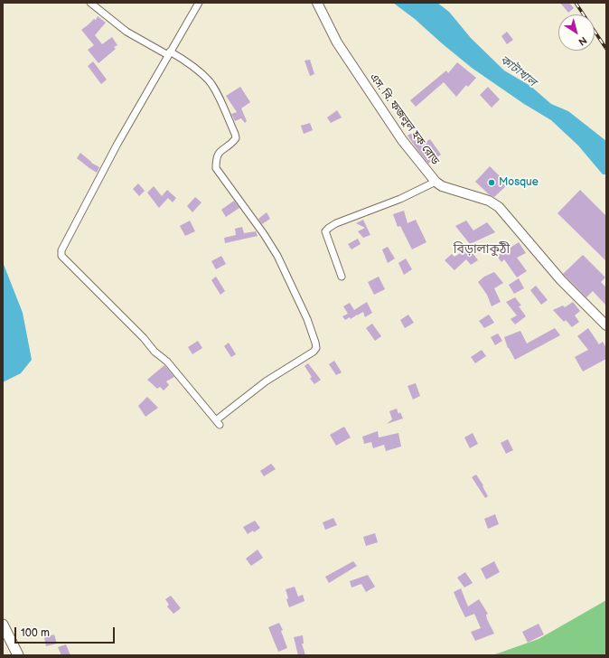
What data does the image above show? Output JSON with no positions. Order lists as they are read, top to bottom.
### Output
{
  "streets": {
    "main road": ["এস. বি. ফজলুল হক রোড"]
  },
  "districts": ["বিড়ালাকুঠী"],
  "water": ["কাটাখাল"],
  "places": ["Mosque"],
  "scale_bar": "100 m",
  "north": "bottom right"
}
